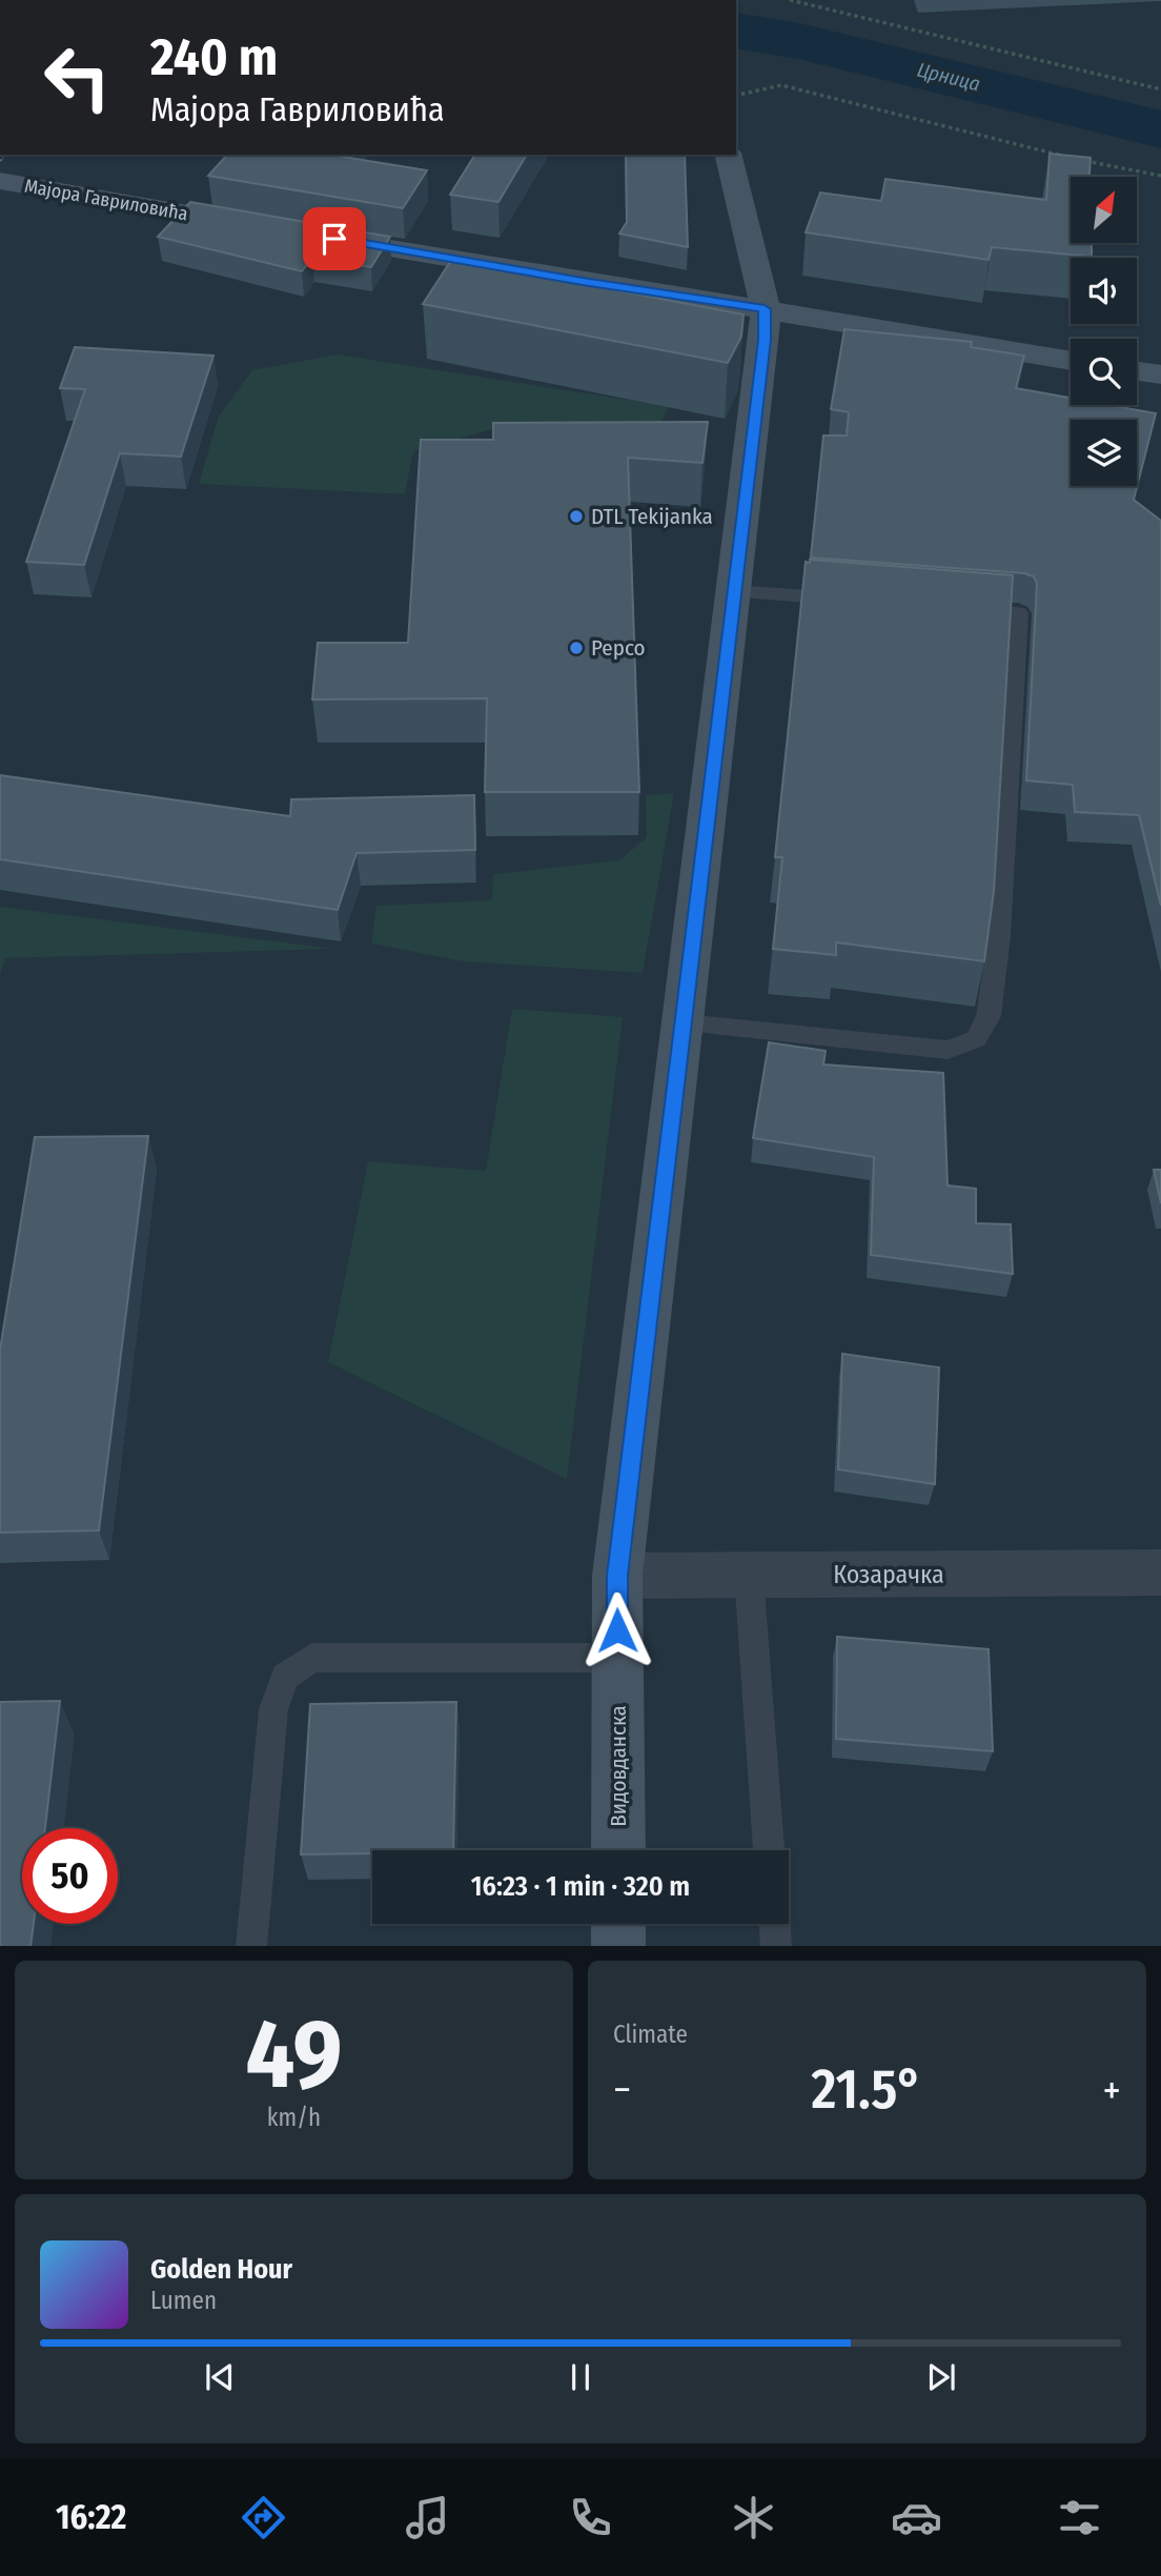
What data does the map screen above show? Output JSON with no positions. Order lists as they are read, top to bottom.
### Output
{
  "streets": {
    "main road": ["Мајора Гавриловића", "Видовданска"],
    "street": ["Козарачка"]
  },
  "crossings": [
    ["Козарачка", "Видовданска"]
  ],
  "water": ["Црница"],
  "places": ["DTL Tekijanka", "Pepco"],
  "north": "top right",
  "page": {
    "turn": ["240 m", "Мајора Гавриловића"],
    "limit": "50",
    "trip": "16:23 · 1 min · 320 m",
    "tile": [
      ["49", "km/h"],
      "Climate"
    ],
    "heat": ["−", "21.5°", "+"],
    "song": ["Golden Hour", "Lumen"],
    "tabs": "16:22"
  }
}
